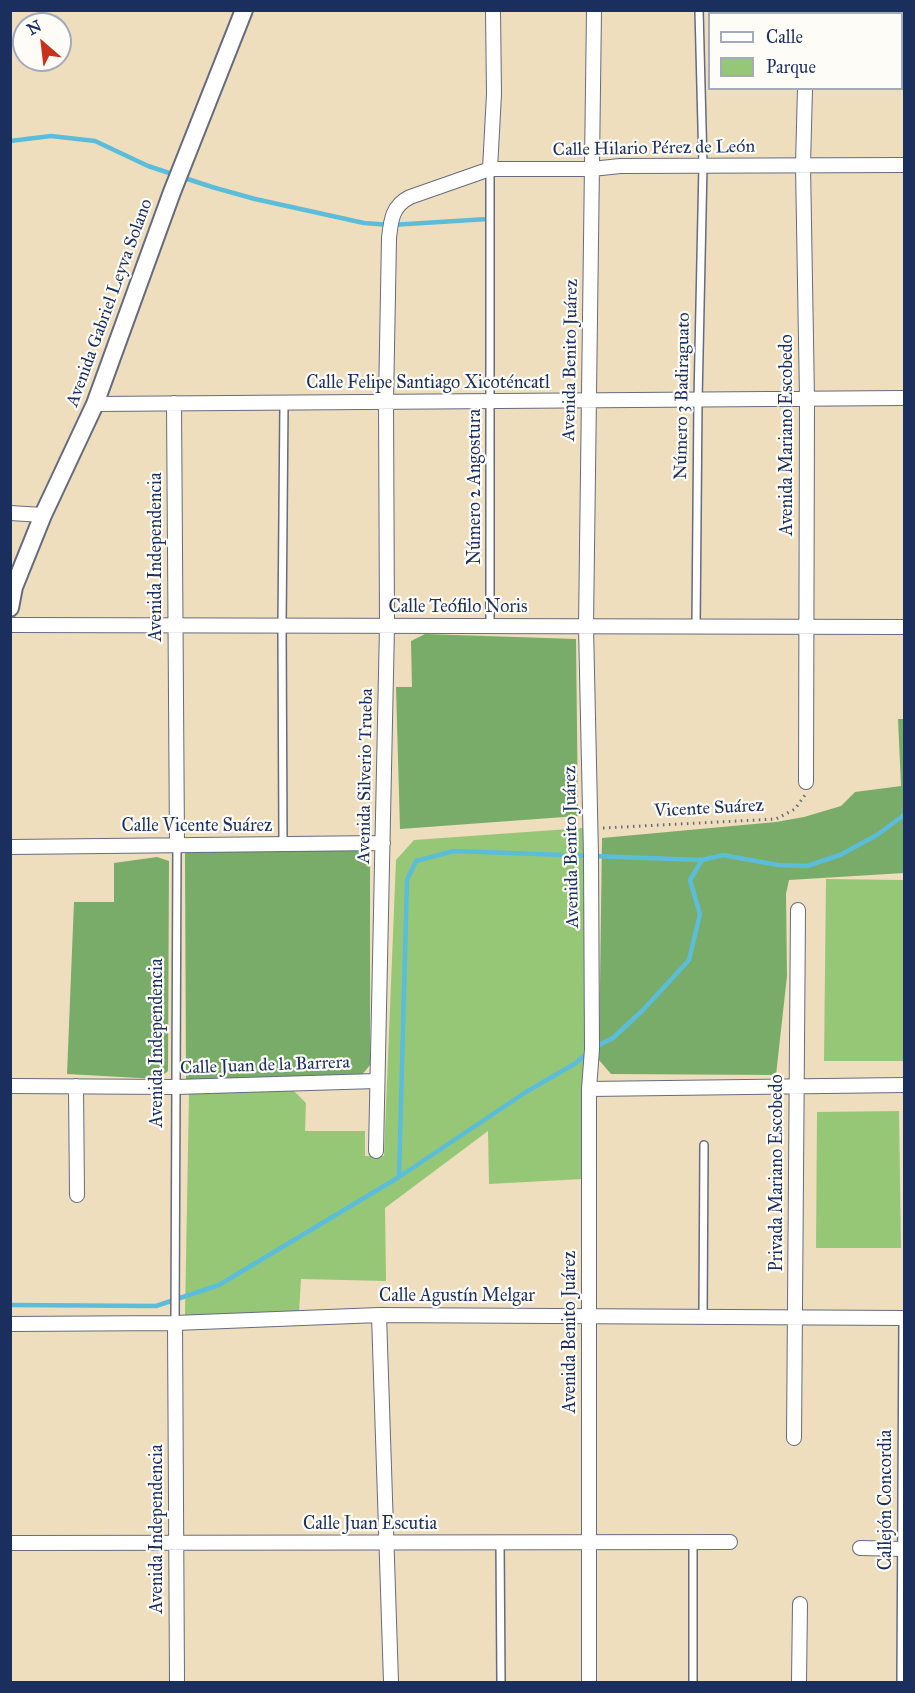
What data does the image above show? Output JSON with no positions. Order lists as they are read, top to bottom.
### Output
{
  "streets": {
    "street": [
      "Calle Hilario Pérez de León",
      "Avenida Gabriel Leyva Solano",
      "Avenida Benito Juárez",
      "Calle Felipe Santiago Xicoténcatl",
      "Avenida Mariano Escobedo",
      "Avenida Independencia",
      "Calle Teófilo Noris",
      "Avenida Silverio Trueba",
      "Calle Vicente Suárez",
      "Calle Juan de la Barrera",
      "Privada Mariano Escobedo",
      "Calle Agustín Melgar",
      "Calle Juan Escutia"
    ],
    "lane": ["Número 3 Badiraguato", "Número 2 Angostura", "Callejón Concordia"],
    "path": ["Vicente Suárez"]
  },
  "crossings": [
    ["Calle Hilario Pérez de León", "Avenida Benito Juárez"],
    ["Calle Hilario Pérez de León", "Número 3 Badiraguato"],
    ["Calle Hilario Pérez de León", "Avenida Mariano Escobedo"],
    ["Calle Hilario Pérez de León", "Número 2 Angostura"],
    ["Calle Hilario Pérez de León", "Avenida Silverio Trueba"],
    ["Avenida Gabriel Leyva Solano", "Calle Felipe Santiago Xicoténcatl"],
    ["Avenida Benito Juárez", "Calle Felipe Santiago Xicoténcatl"],
    ["Avenida Benito Juárez", "Calle Teófilo Noris"],
    ["Avenida Benito Juárez", "Vicente Suárez"],
    ["Avenida Benito Juárez", "Calle Agustín Melgar"],
    ["Avenida Benito Juárez", "Calle Juan Escutia"],
    ["Calle Felipe Santiago Xicoténcatl", "Número 3 Badiraguato"],
    ["Calle Felipe Santiago Xicoténcatl", "Avenida Mariano Escobedo"],
    ["Calle Felipe Santiago Xicoténcatl", "Número 2 Angostura"],
    ["Calle Felipe Santiago Xicoténcatl", "Avenida Independencia"],
    ["Calle Felipe Santiago Xicoténcatl", "Avenida Silverio Trueba"],
    ["Número 3 Badiraguato", "Calle Teófilo Noris"],
    ["Avenida Mariano Escobedo", "Calle Teófilo Noris"],
    ["Avenida Mariano Escobedo", "Vicente Suárez"],
    ["Número 2 Angostura", "Calle Teófilo Noris"],
    ["Avenida Independencia", "Calle Teófilo Noris"],
    ["Avenida Independencia", "Calle Vicente Suárez"],
    ["Avenida Independencia", "Calle Juan de la Barrera"],
    ["Avenida Independencia", "Calle Agustín Melgar"],
    ["Avenida Independencia", "Calle Juan Escutia"],
    ["Calle Teófilo Noris", "Avenida Silverio Trueba"],
    ["Avenida Silverio Trueba", "Calle Vicente Suárez"],
    ["Avenida Silverio Trueba", "Calle Juan de la Barrera"],
    ["Privada Mariano Escobedo", "Calle Agustín Melgar"],
    ["Calle Agustín Melgar", "Callejón Concordia"]
  ],
  "legend": ["Calle", "Parque"],
  "north": "top left"
}
